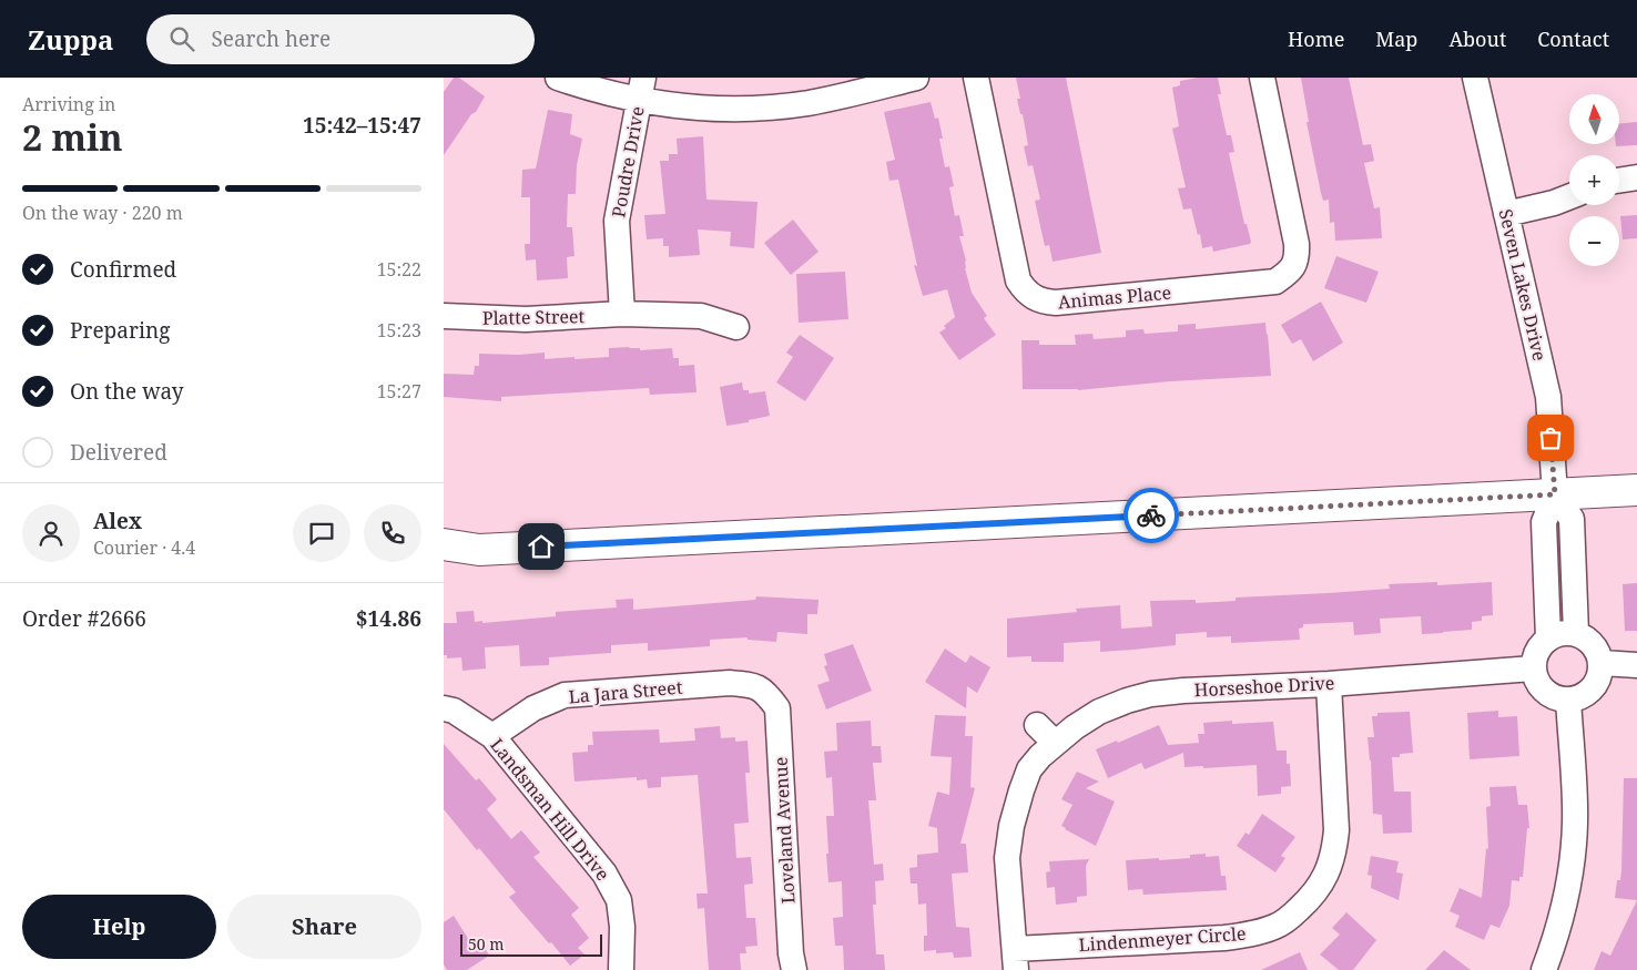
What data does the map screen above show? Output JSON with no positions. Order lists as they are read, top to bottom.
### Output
{
  "streets": {
    "street": [
      "Poudre Drive",
      "Seven Lakes Drive",
      "Animas Place",
      "Platte Street",
      "Horseshoe Drive",
      "La Jara Street",
      "Landsman Hill Drive",
      "Loveland Avenue",
      "Lindenmeyer Circle"
    ]
  },
  "crossings": [
    ["Poudre Drive", "Platte Street"],
    ["Seven Lakes Drive", "Horseshoe Drive"],
    ["Horseshoe Drive", "Lindenmeyer Circle"],
    ["La Jara Street", "Landsman Hill Drive"],
    ["La Jara Street", "Loveland Avenue"]
  ],
  "scale_bar": "50 m",
  "north": "top",
  "page": {
    "header": "Zuppa",
    "search": "Search here",
    "nav": [
      "Home",
      "Map",
      "About",
      "Contact"
    ],
    "heading": ["2 min", "Arriving in", "15:42–15:47"],
    "panel": [
      "Alex",
      "Courier · 4.4",
      "Order #2666",
      "$14.86"
    ],
    "map_buttons": ["+", "−"],
    "bar": "On the way · 220 m",
    "list": [
      ["Confirmed", "15:22"],
      ["Preparing", "15:23"],
      ["On the way", "15:27"],
      "Delivered"
    ],
    "buttons": ["Help", "Share"],
    "scale": "50 m"
  }
}
